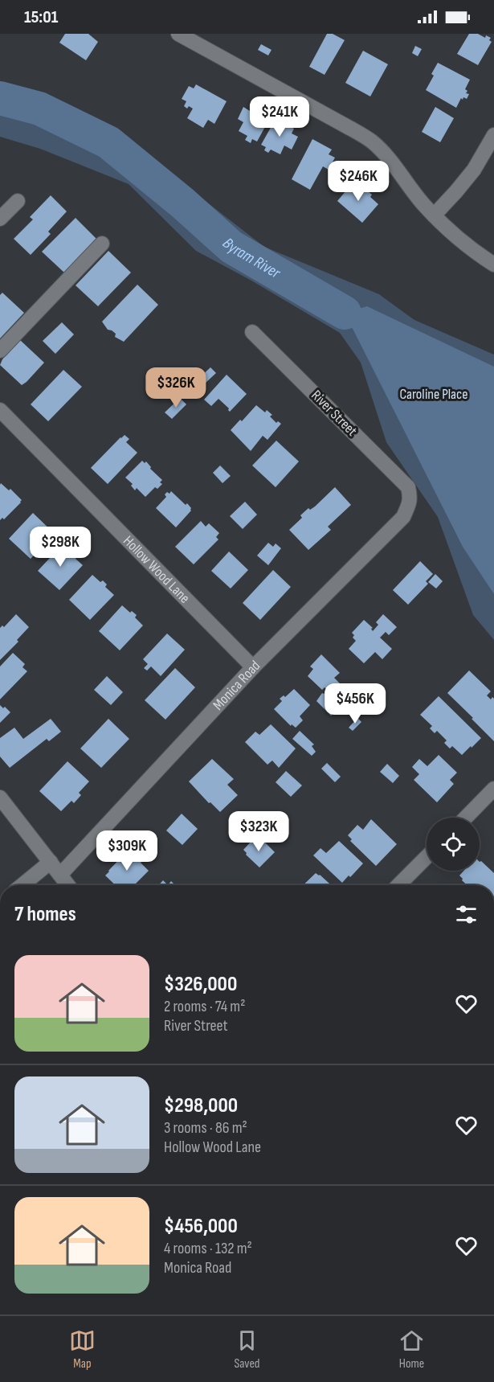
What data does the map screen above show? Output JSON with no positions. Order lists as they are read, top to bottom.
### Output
{
  "streets": {
    "street": ["River Street", "Hollow Wood Lane", "Monica Road"]
  },
  "crossings": [
    ["River Street", "Monica Road"],
    ["Hollow Wood Lane", "Monica Road"]
  ],
  "water": ["Byram River"],
  "parks": ["Caroline Place"],
  "page": {
    "status": "15:01",
    "price": [
      "$241K",
      "$246K",
      "$326K",
      "$298K",
      "$456K",
      "$323K",
      "$309K"
    ],
    "heading": "7 homes",
    "list": [
      {
        "name": "$326,000",
        "note": "2 rooms · 74 m² · River Street"
      },
      {
        "name": "$298,000",
        "note": "3 rooms · 86 m² · Hollow Wood Lane"
      },
      {
        "name": "$456,000",
        "note": "4 rooms · 132 m² · Monica Road"
      }
    ],
    "tabs": ["Map", "Saved", "Home"]
  }
}
